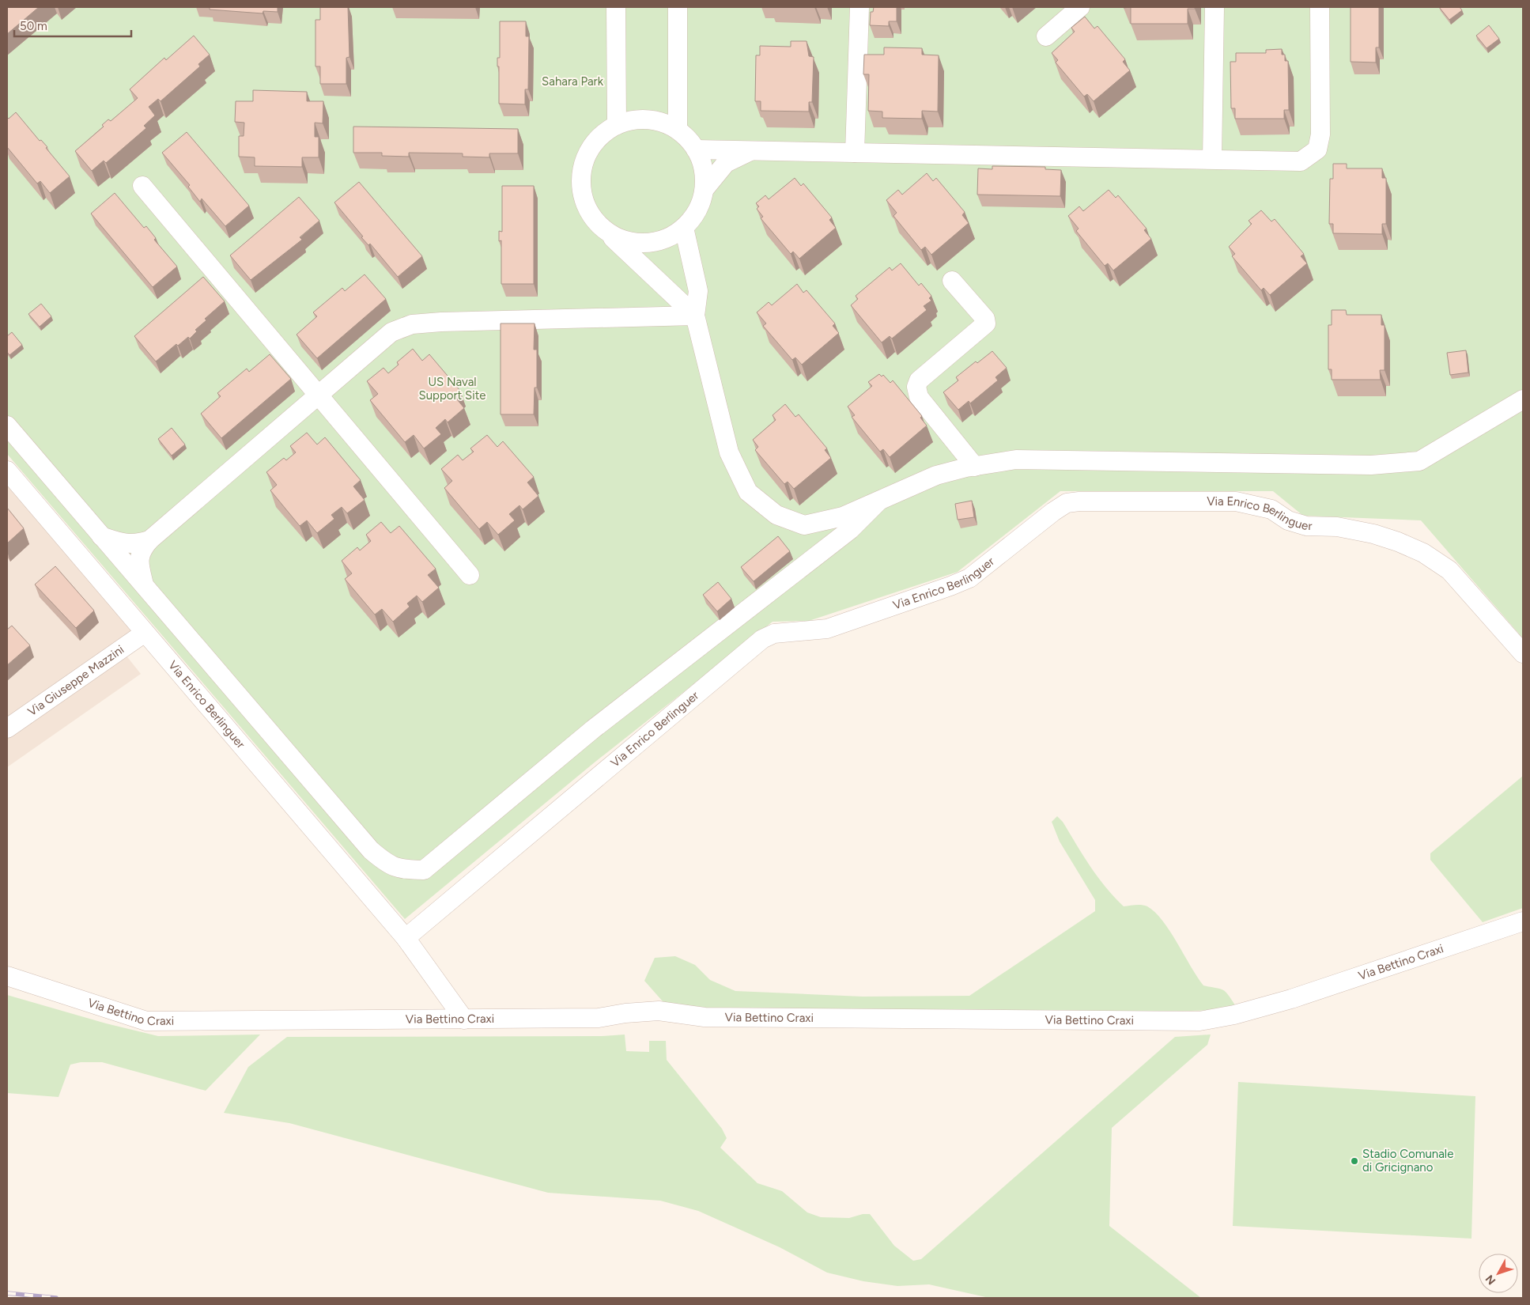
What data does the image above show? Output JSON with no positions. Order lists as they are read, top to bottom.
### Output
{
  "streets": {
    "street": ["Via Enrico Berlinguer", "Via Giuseppe Mazzini", "Via Bettino Craxi"]
  },
  "crossings": [
    ["Via Enrico Berlinguer", "Via Giuseppe Mazzini"],
    ["Via Enrico Berlinguer", "Via Bettino Craxi"]
  ],
  "parks": ["Sahara Park", "US Naval Support Site"],
  "places": ["Stadio Comunale di Gricignano"],
  "scale_bar": "50 m",
  "north": "bottom left"
}
